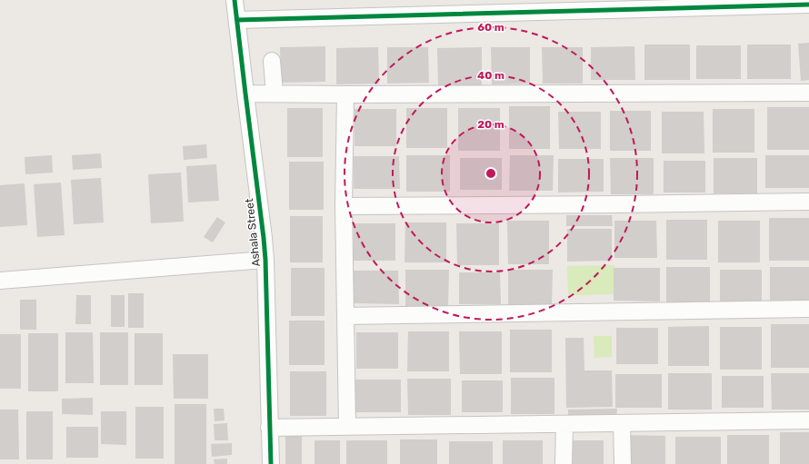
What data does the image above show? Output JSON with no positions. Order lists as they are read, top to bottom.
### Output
{
  "streets": {
    "street": ["Ashala Street"]
  },
  "rings": ["60 m", "40 m", "20 m"]
}
